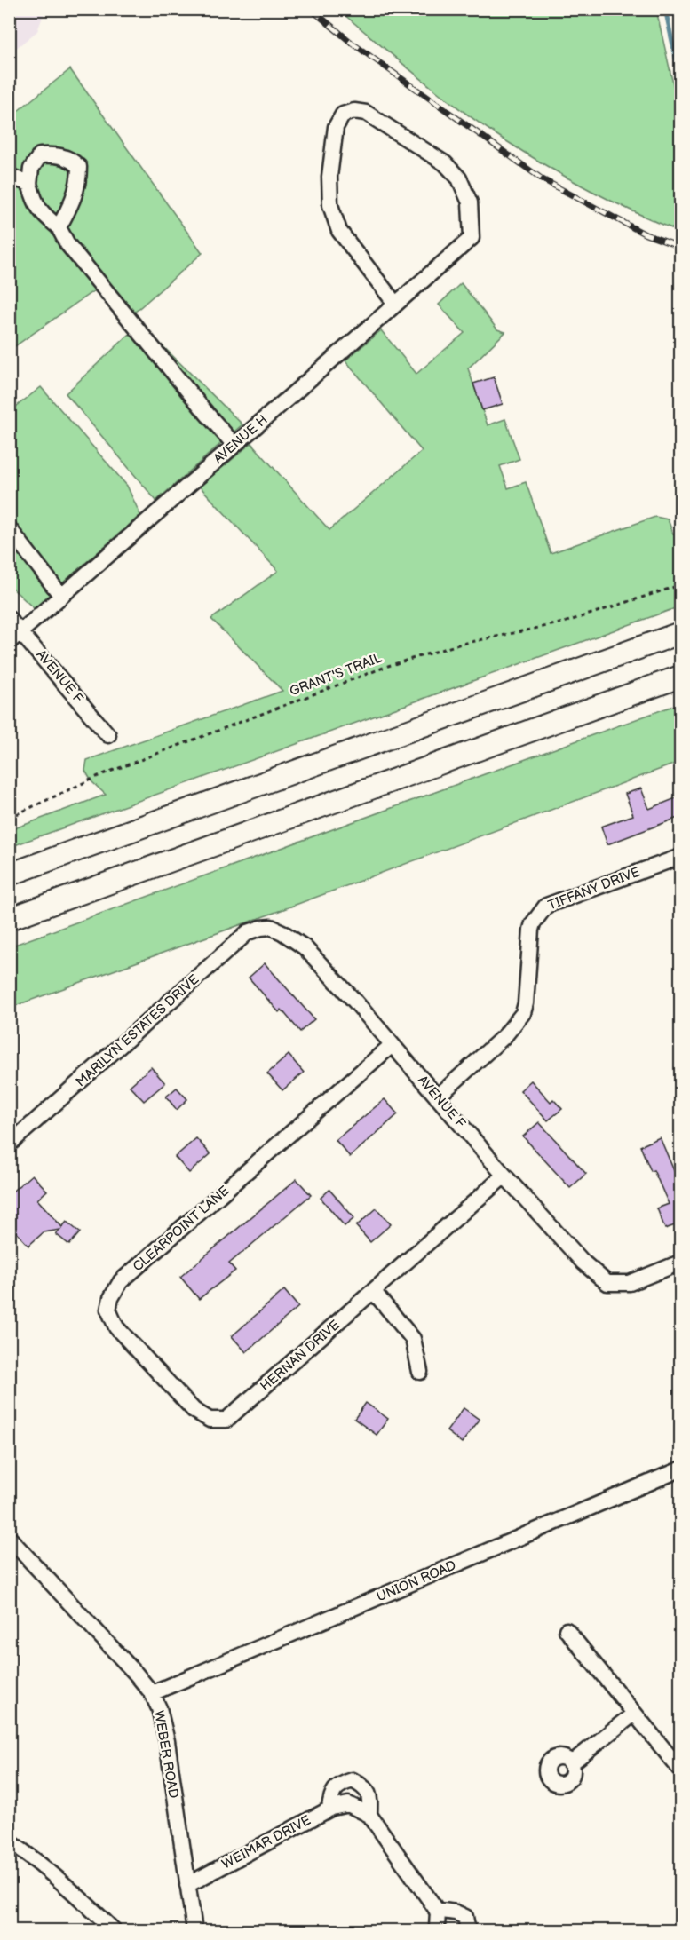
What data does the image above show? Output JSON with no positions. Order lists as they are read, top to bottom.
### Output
{
  "streets": {
    "street": [
      "AVENUE H",
      "AVENUE F",
      "TIFFANY DRIVE",
      "MARILYN ESTATES DRIVE",
      "CLEARPOINT LANE",
      "HERNAN DRIVE",
      "UNION ROAD",
      "WEBER ROAD",
      "WEIMAR DRIVE"
    ],
    "path": ["GRANT'S TRAIL"]
  },
  "crossings": [
    ["AVENUE H", "AVENUE F"],
    ["AVENUE F", "TIFFANY DRIVE"],
    ["AVENUE F", "MARILYN ESTATES DRIVE"],
    ["AVENUE F", "CLEARPOINT LANE"],
    ["AVENUE F", "HERNAN DRIVE"],
    ["CLEARPOINT LANE", "HERNAN DRIVE"],
    ["UNION ROAD", "WEBER ROAD"],
    ["WEBER ROAD", "WEIMAR DRIVE"]
  ]
}
